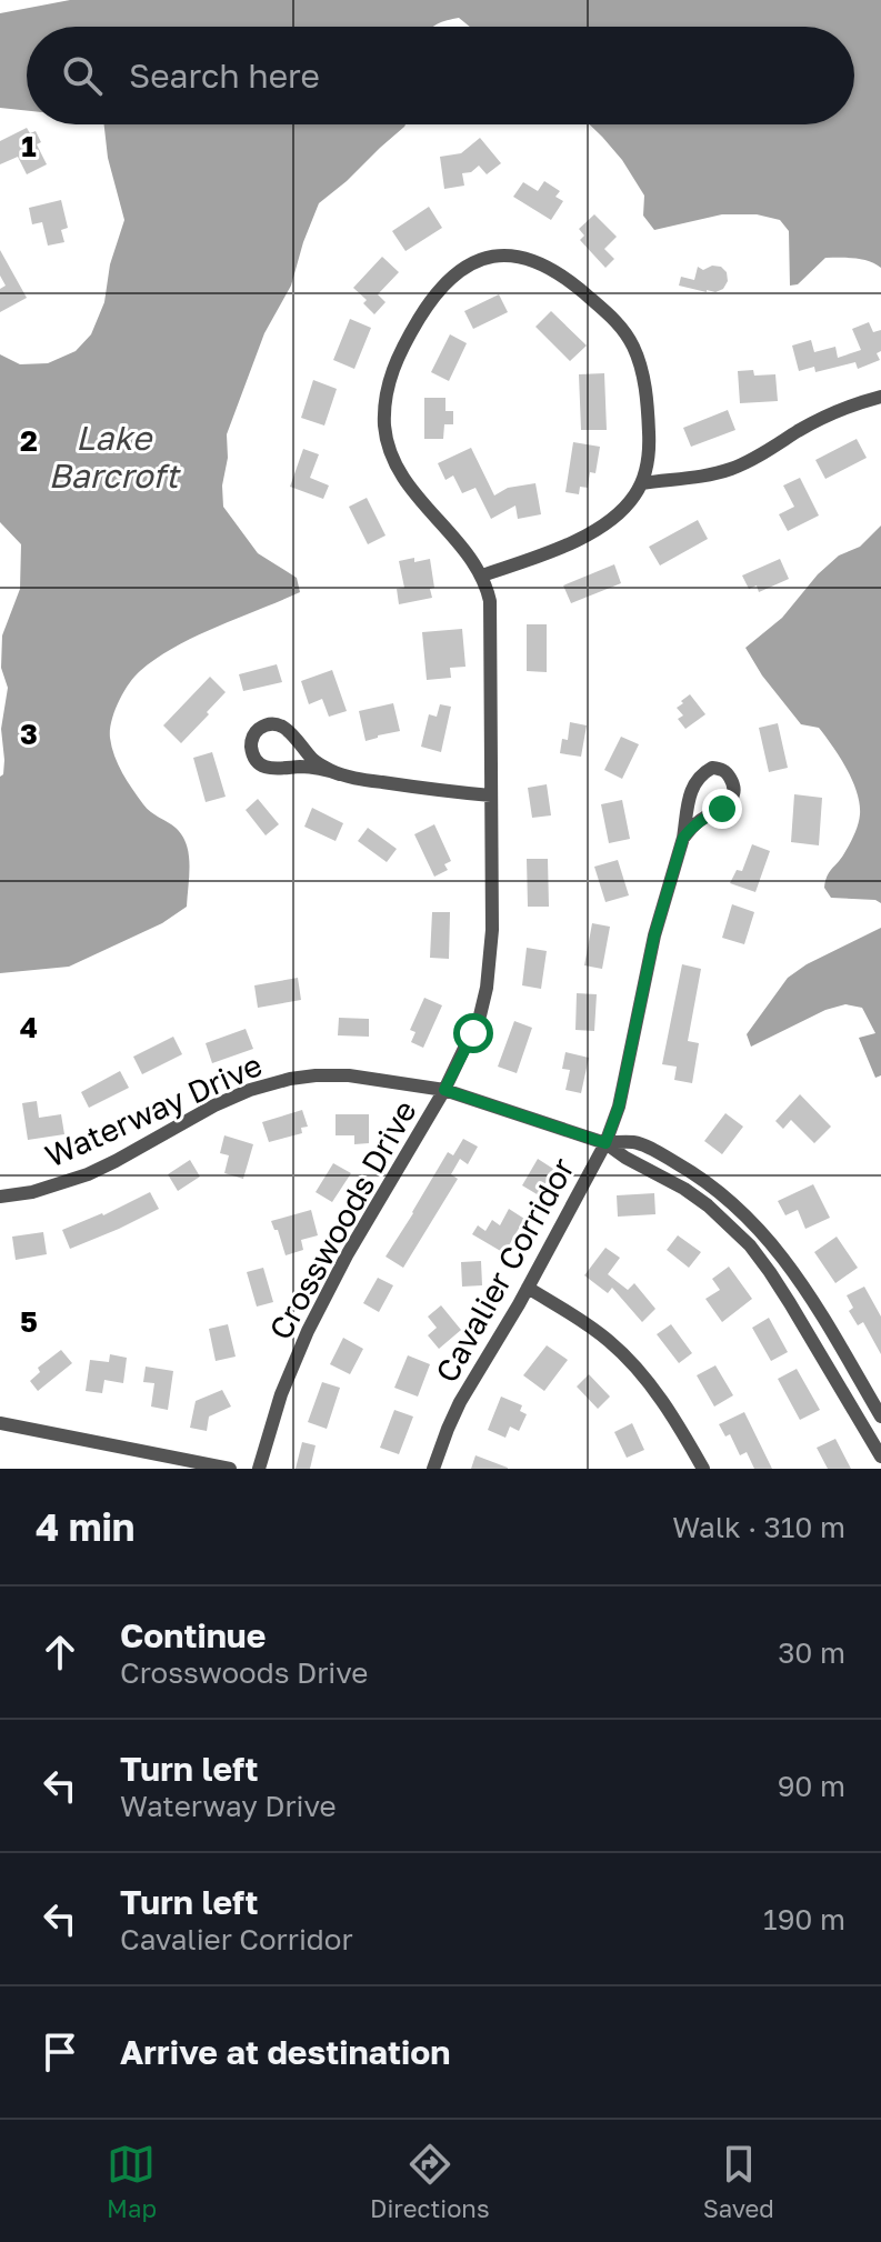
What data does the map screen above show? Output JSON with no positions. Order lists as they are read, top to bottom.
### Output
{
  "streets": {
    "street": ["Waterway Drive", "Crosswoods Drive", "Cavalier Corridor"]
  },
  "crossings": [
    ["Waterway Drive", "Crosswoods Drive"],
    ["Waterway Drive", "Cavalier Corridor"]
  ],
  "water": ["Lake Barcroft"],
  "page": {
    "search": "Search here",
    "heading": ["4 min", "Walk · 310 m"],
    "list": [
      ["Continue", "Crosswoods Drive", "30 m"],
      ["Turn left", "Waterway Drive", "90 m"],
      ["Turn left", "Cavalier Corridor", "190 m"],
      "Arrive at destination"
    ],
    "nav": ["Map", "Directions", "Saved"]
  },
  "grid": {
    "rows": [
      "1",
      "2",
      "3",
      "4",
      "5"
    ]
  }
}
